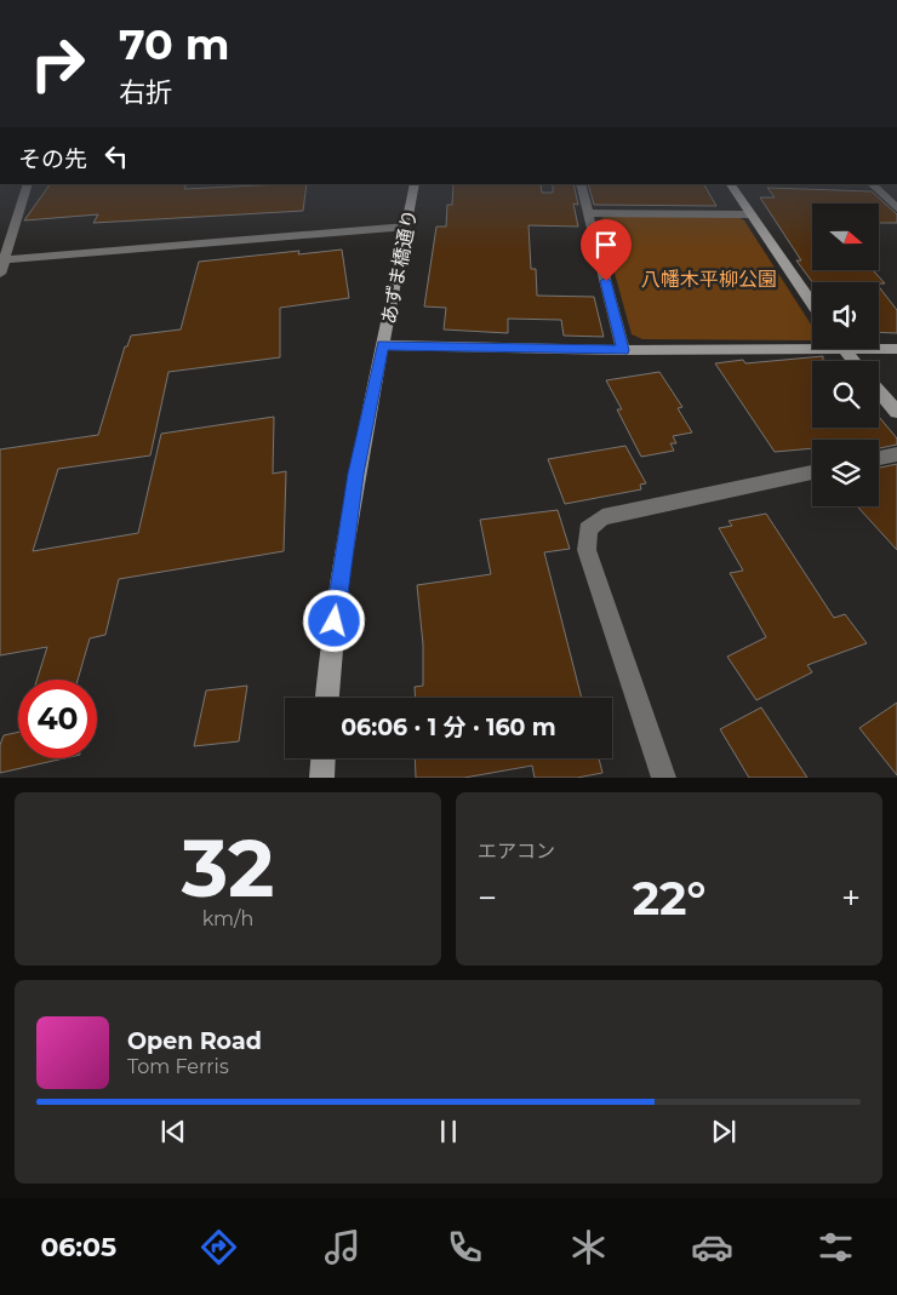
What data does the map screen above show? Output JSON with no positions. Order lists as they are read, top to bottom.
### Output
{
  "streets": {
    "street": ["あずま橋通り"]
  },
  "parks": ["八幡木平柳公園"],
  "north": "right",
  "page": {
    "turn": ["70 m", "右折"],
    "then": "その先",
    "limit": "40",
    "trip": "06:06 · 1 分 · 160 m",
    "tile": [
      ["32", "km/h"],
      "エアコン"
    ],
    "heat": ["−", "22°", "+"],
    "song": ["Open Road", "Tom Ferris"],
    "tabs": "06:05"
  }
}
